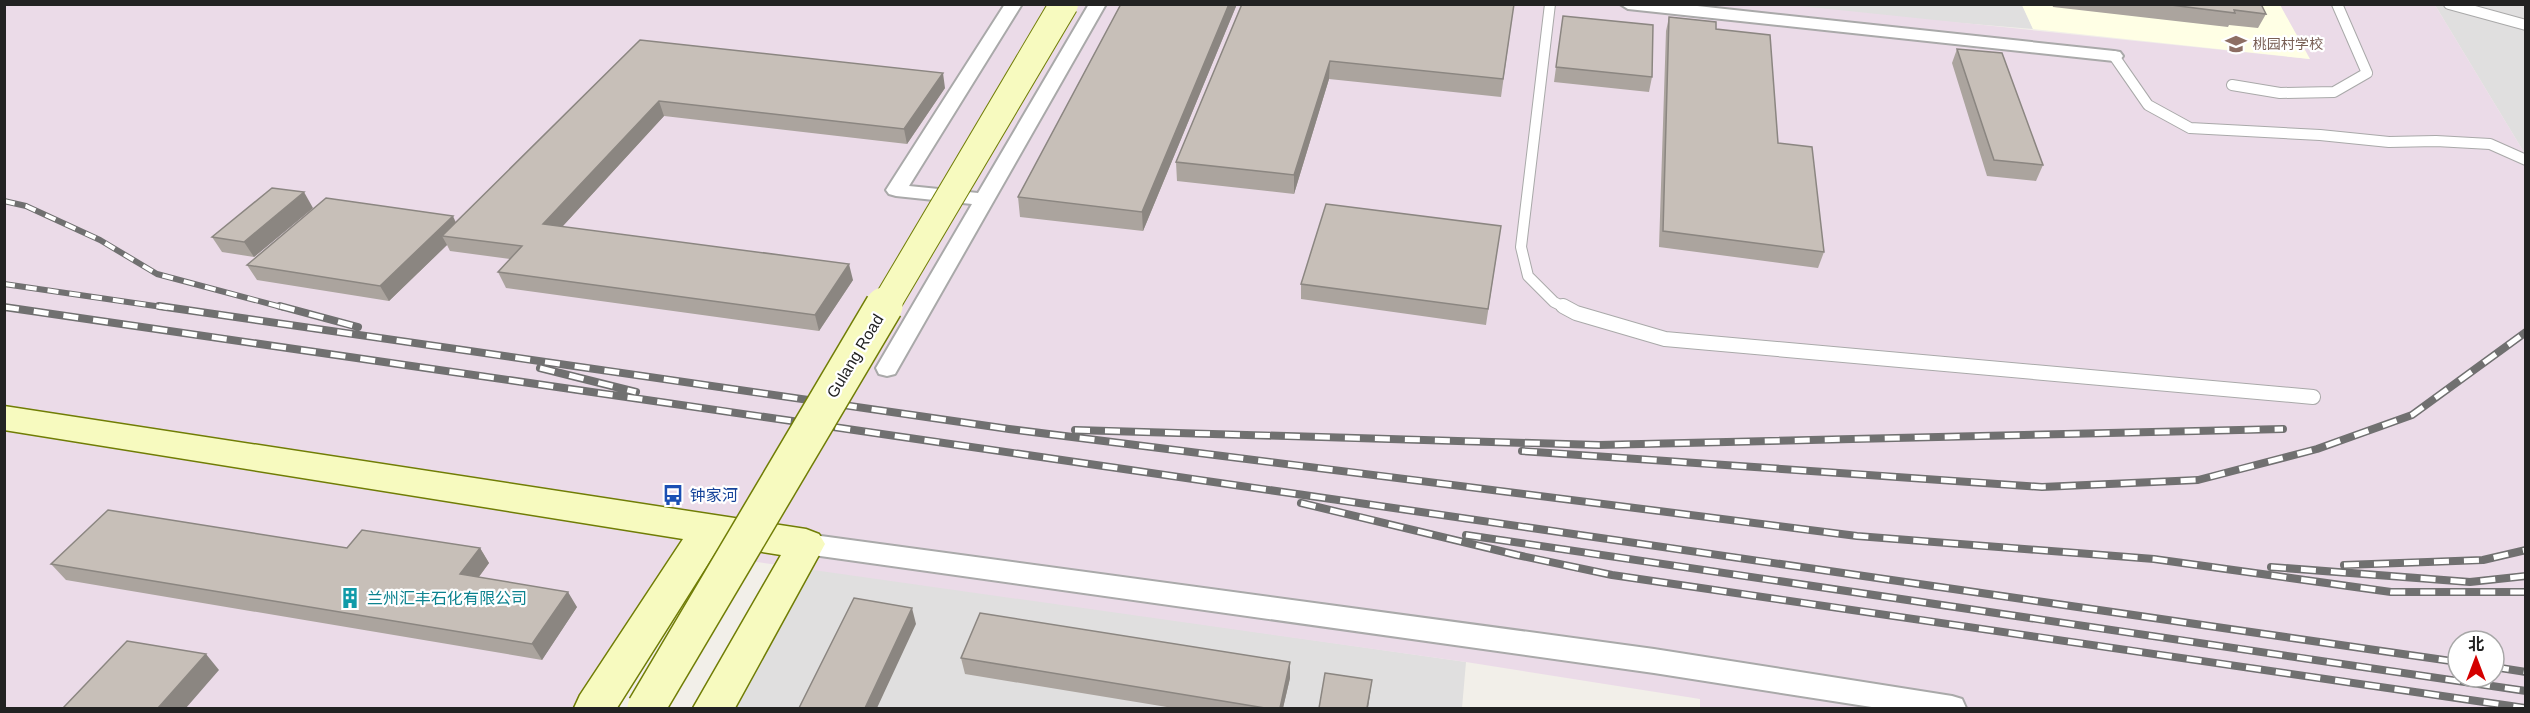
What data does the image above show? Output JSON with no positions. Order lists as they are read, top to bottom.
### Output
{
  "streets": {
    "street": ["Gulang Road"]
  },
  "places": {
    "school or university": ["桃园村学校"],
    "bus stop": ["钟家河"],
    "building": ["兰州汇丰石化有限公司"]
  },
  "north": "top"
}
